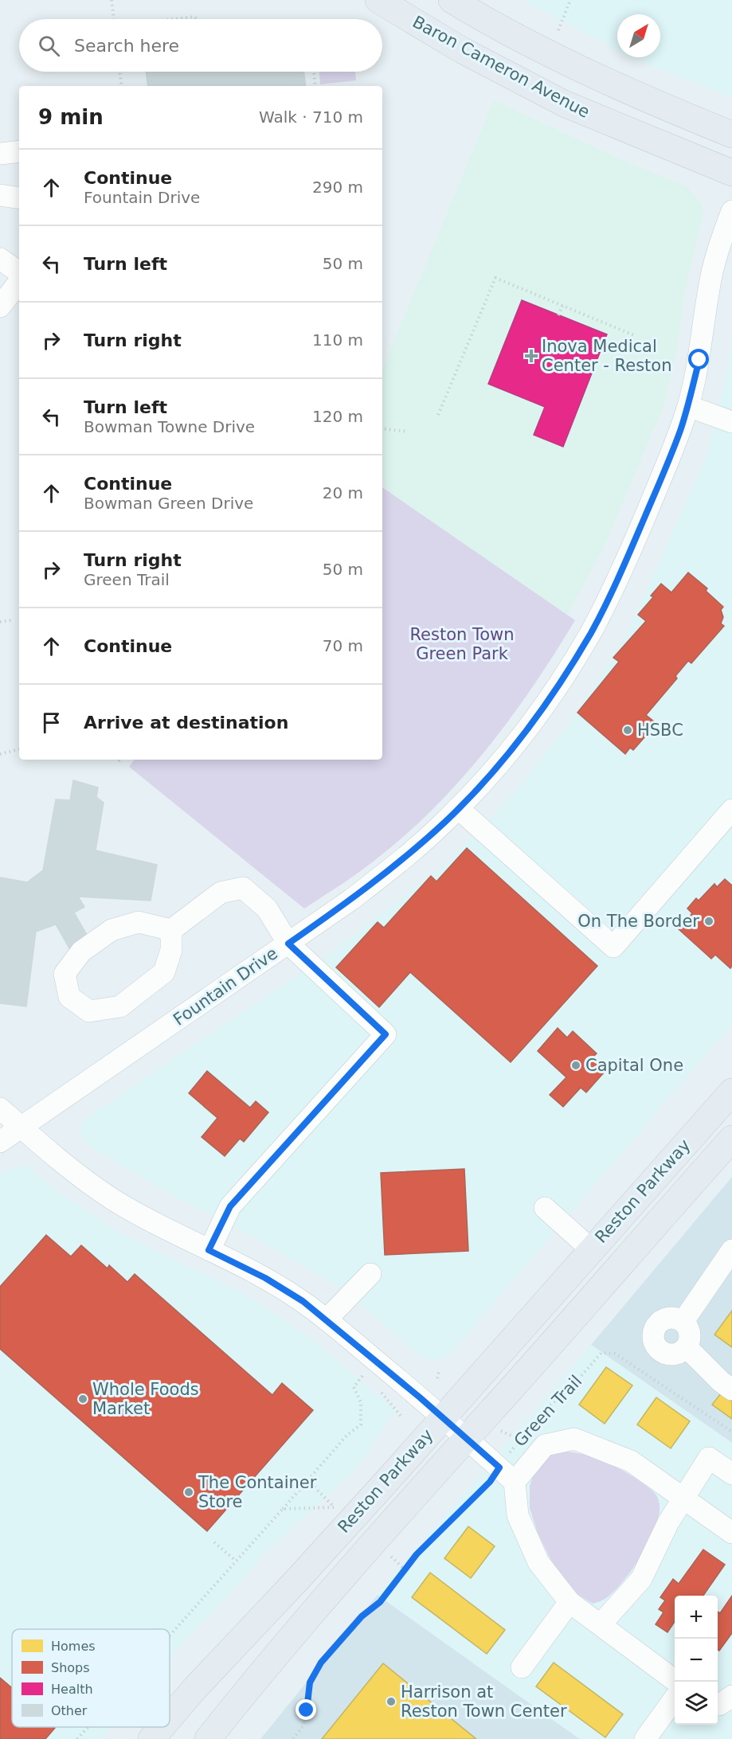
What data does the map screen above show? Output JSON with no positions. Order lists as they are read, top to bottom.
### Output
{
  "streets": {
    "main road": ["Baron Cameron Avenue", "Reston Parkway"],
    "street": ["Fountain Drive"],
    "path": ["Green Trail"]
  },
  "parks": ["Reston Town Green Park"],
  "places": {
    "health": ["Inova Medical Center - Reston"],
    "other": [
      "HSBC",
      "On The Border",
      "Capital One",
      "Whole Foods Market",
      "The Container Store",
      "Harrison at Reston Town Center"
    ]
  },
  "legend": [
    "Homes",
    "Shops",
    "Health",
    "Other"
  ],
  "north": "top right",
  "page": {
    "search": "Search here",
    "heading": ["9 min", "Walk · 710 m"],
    "list": [
      ["Continue", "Fountain Drive", "290 m"],
      ["Turn left", "50 m"],
      ["Turn right", "110 m"],
      ["Turn left", "Bowman Towne Drive", "120 m"],
      ["Continue", "Bowman Green Drive", "20 m"],
      ["Turn right", "Green Trail", "50 m"],
      ["Continue", "70 m"],
      "Arrive at destination"
    ],
    "map_buttons": ["+", "−"]
  }
}
